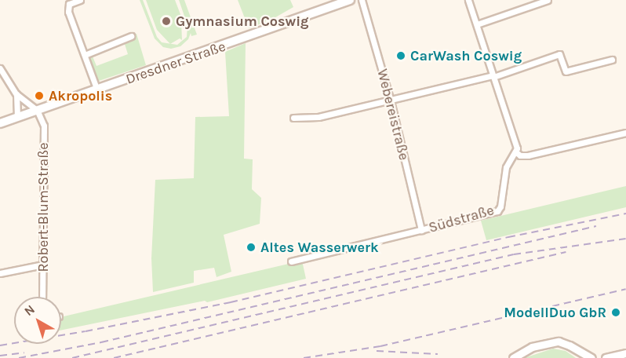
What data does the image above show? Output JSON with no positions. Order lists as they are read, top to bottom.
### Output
{
  "streets": {
    "main road": ["Dresdner Straße"],
    "street": ["Webereistraße", "Robert-Blum-Straße", "Südstraße"]
  },
  "crossings": [
    ["Dresdner Straße", "Robert-Blum-Straße"],
    ["Webereistraße", "Südstraße"]
  ],
  "places": [
    "Gymnasium Coswig",
    "CarWash Coswig",
    "Akropolis",
    "Altes Wasserwerk",
    "ModellDuo GbR"
  ],
  "north": "top left"
}
